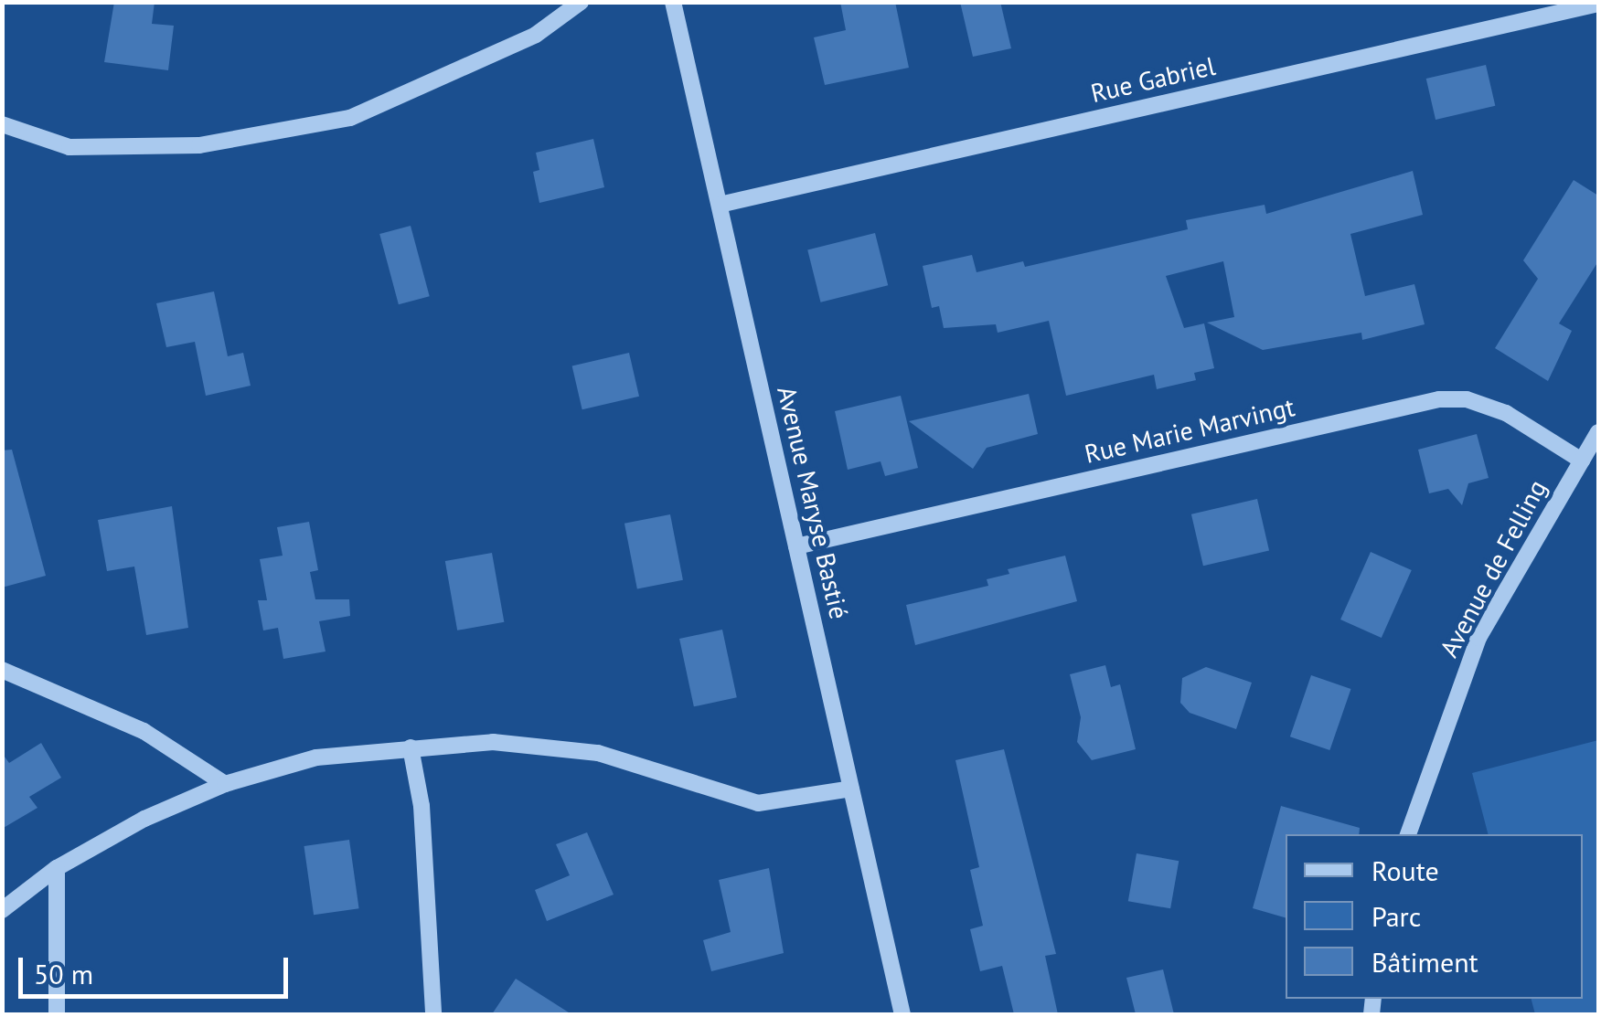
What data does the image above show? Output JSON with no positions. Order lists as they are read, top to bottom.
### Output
{
  "streets": {
    "street": [
      "Rue Gabriel",
      "Rue Marie Marvingt",
      "Avenue Maryse Bastié",
      "Avenue de Felling"
    ]
  },
  "crossings": [
    ["Rue Gabriel", "Avenue Maryse Bastié"],
    ["Rue Marie Marvingt", "Avenue Maryse Bastié"],
    ["Rue Marie Marvingt", "Avenue de Felling"]
  ],
  "legend": ["Route", "Parc", "Bâtiment"],
  "scale_bar": "50 m"
}
